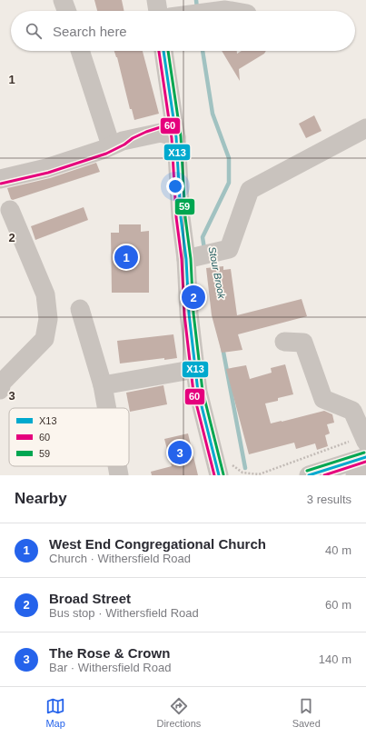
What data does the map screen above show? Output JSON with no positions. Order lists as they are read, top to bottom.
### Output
{
  "water": ["Stour Brook"],
  "lines": ["transit line X13", "transit line 60", "transit line 59"],
  "legend": ["X13", "60", "59"],
  "page": {
    "search": "Search here",
    "pins": ["1", "2", "3"],
    "heading": ["Nearby", "3 results"],
    "list": [
      {
        "mark": "1",
        "name": "West End Congregational Church",
        "note": "Church · Withersfield Road",
        "value": "40 m"
      },
      {
        "mark": "2",
        "name": "Broad Street",
        "note": "Bus stop · Withersfield Road",
        "value": "60 m"
      },
      {
        "mark": "3",
        "name": "The Rose & Crown",
        "note": "Bar · Withersfield Road",
        "value": "140 m"
      }
    ],
    "nav": ["Map", "Directions", "Saved"]
  },
  "grid": {
    "rows": ["1", "2", "3"]
  }
}
